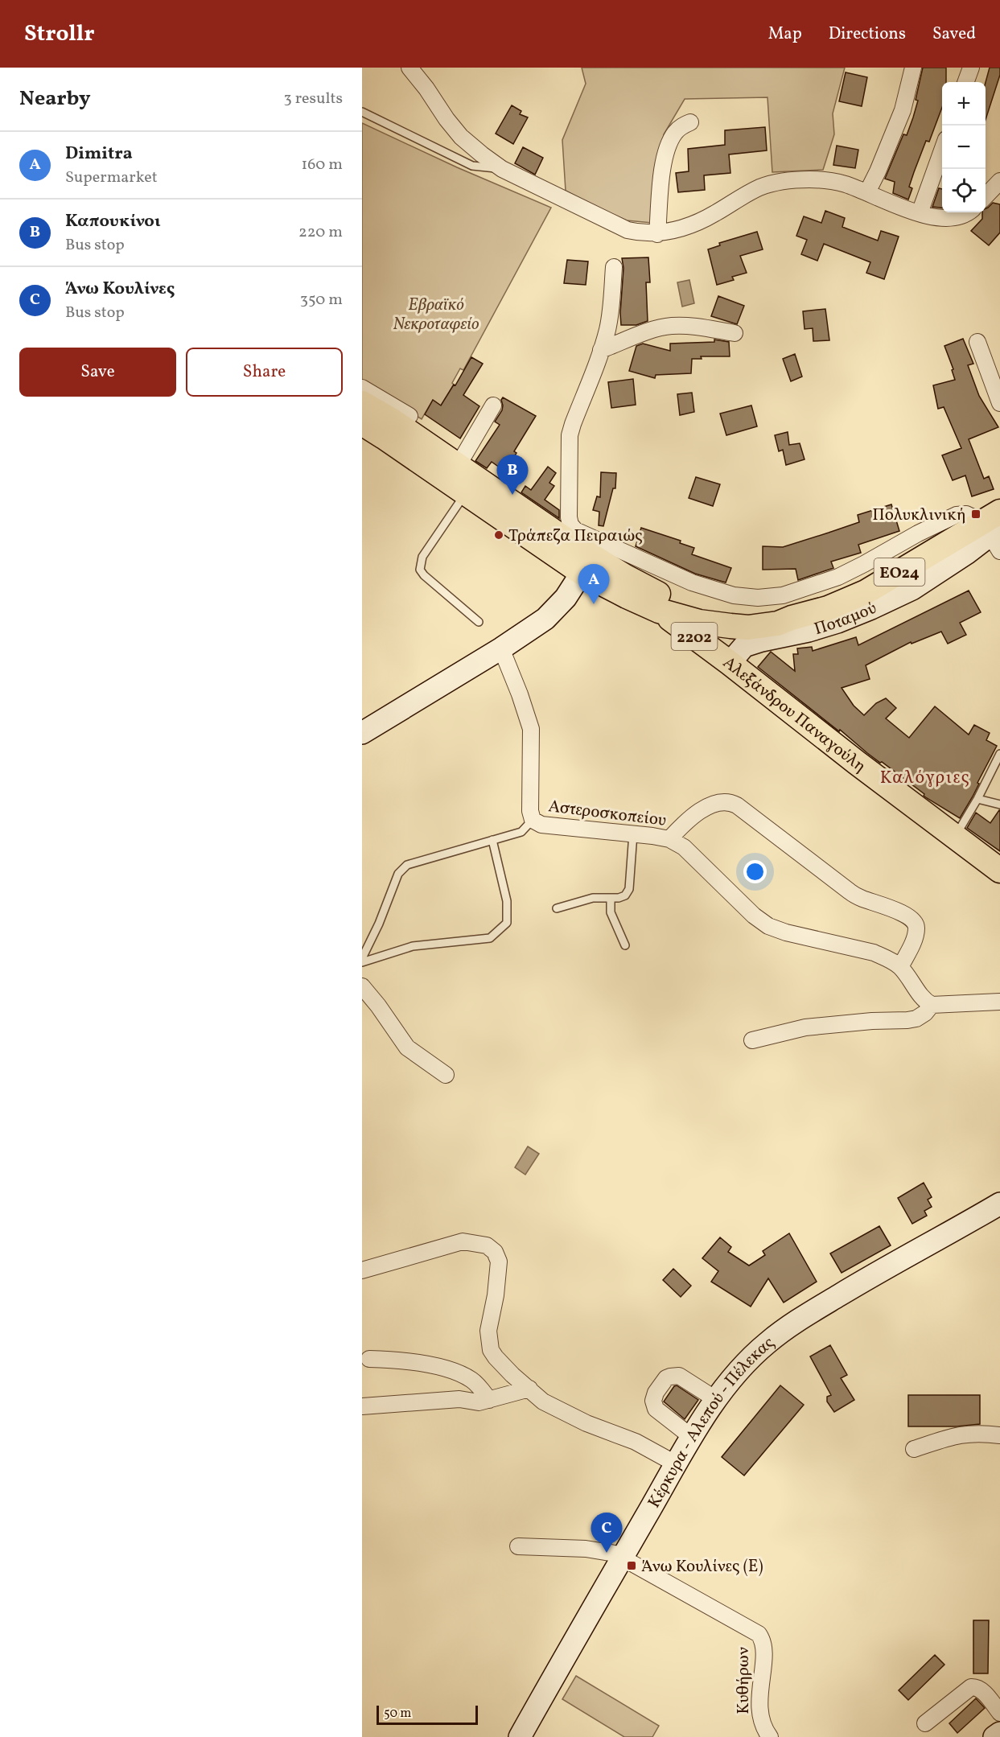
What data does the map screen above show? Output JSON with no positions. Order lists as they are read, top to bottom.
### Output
{
  "streets": {
    "main road": [
      "ΕΟ24",
      "Ποταμού",
      "2202",
      "Αλεξάνδρου Παναγούλη",
      "Κέρκυρα - Αλεπού - Πέλεκας"
    ],
    "street": ["Αστεροσκοπείου", "Κυθήρων"]
  },
  "crossings": [
    ["ΕΟ24", "Ποταμού"],
    ["ΕΟ24", "Αλεξάνδρου Παναγούλη"],
    ["Ποταμού", "Αλεξάνδρου Παναγούλη"],
    ["Κέρκυρα - Αλεπού - Πέλεκας", "Κυθήρων"]
  ],
  "districts": ["Καλόγριες"],
  "parks": ["Εβραϊκό Νεκροταφείο"],
  "places": {
    "transit": ["Πολυκλινική", "Άνω Κουλίνες (E)"],
    "other": ["Τράπεζα Πειραιώς"]
  },
  "scale_bar": "50 m",
  "page": {
    "header": "Strollr",
    "nav": ["Map", "Directions", "Saved"],
    "heading": ["Nearby", "3 results"],
    "map_buttons": ["+", "−"],
    "list": [
      {
        "mark": "A",
        "name": "Dimitra",
        "note": "Supermarket",
        "value": "160 m"
      },
      {
        "mark": "B",
        "name": "Καπουκίνοι",
        "note": "Bus stop",
        "value": "220 m"
      },
      {
        "mark": "C",
        "name": "Άνω Κουλίνες",
        "note": "Bus stop",
        "value": "350 m"
      }
    ],
    "buttons": ["Save", "Share"],
    "pins": ["B", "A", "C"],
    "scale": "50 m"
  }
}
